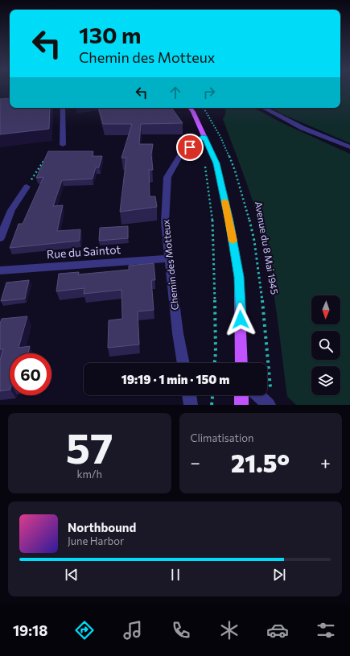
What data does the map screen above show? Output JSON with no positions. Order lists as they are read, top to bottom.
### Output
{
  "streets": {
    "street": ["Rue du Saintot", "Chemin des Motteux"],
    "path": ["Avenue du 8 Mai 1945"]
  },
  "crossings": [
    ["Rue du Saintot", "Chemin des Motteux"]
  ],
  "north": "bottom",
  "page": {
    "turn": ["130 m", "Chemin des Motteux"],
    "limit": "60",
    "trip": "19:19 · 1 min · 150 m",
    "tile": [
      ["57", "km/h"],
      "Climatisation"
    ],
    "heat": ["−", "21.5°", "+"],
    "song": ["Northbound", "June Harbor"],
    "tabs": "19:18"
  }
}
